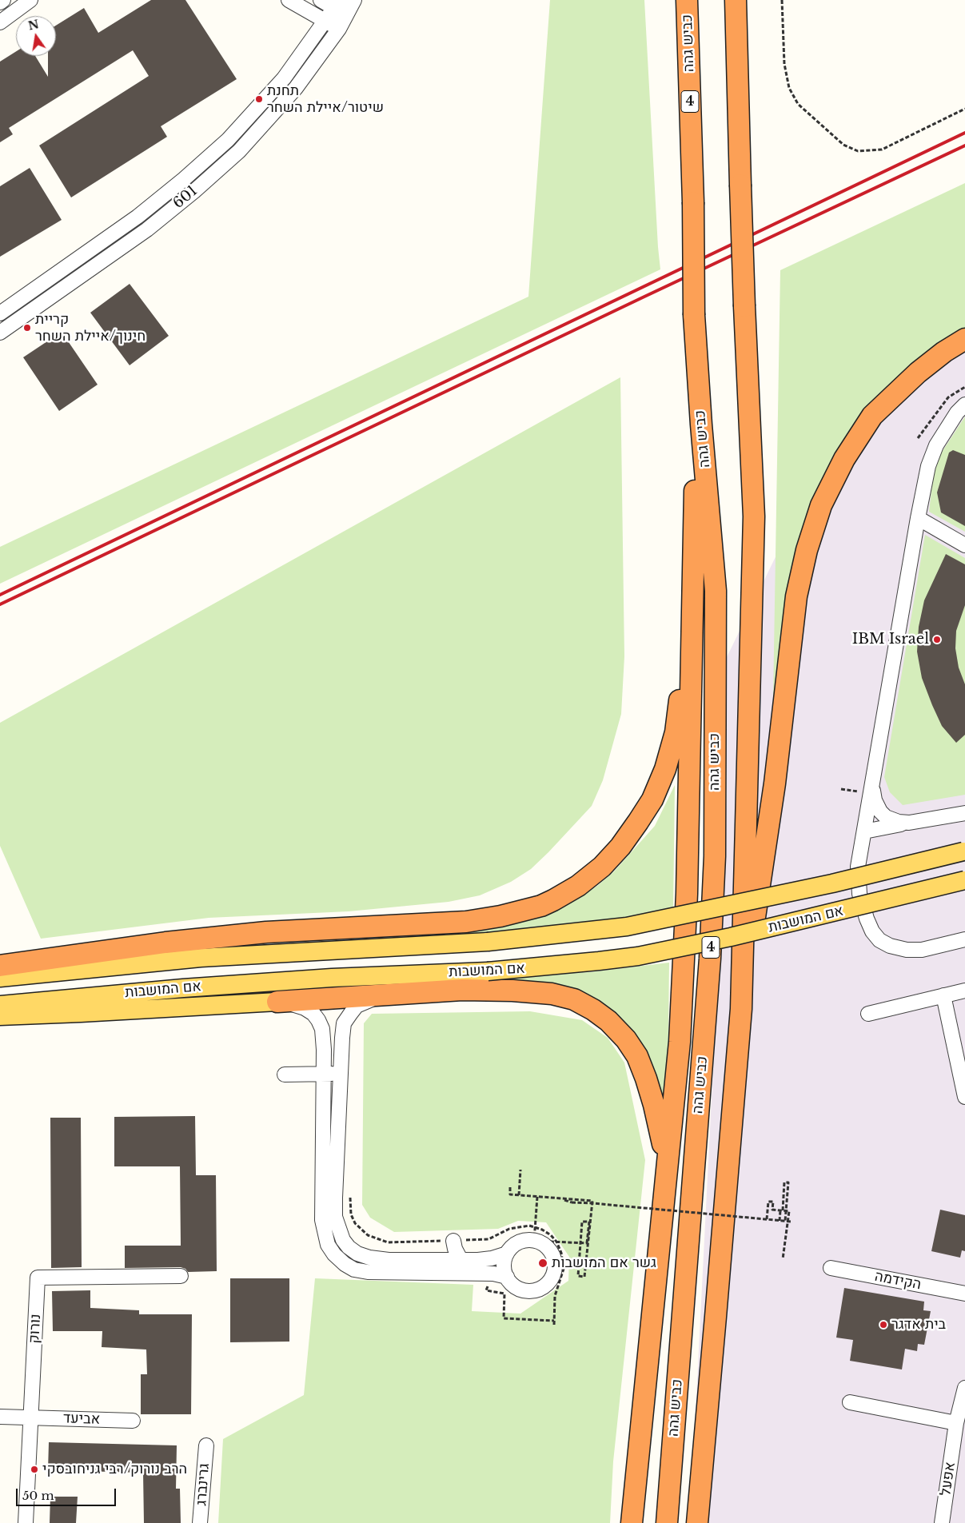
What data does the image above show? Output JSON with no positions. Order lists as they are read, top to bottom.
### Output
{
  "streets": {
    "highway": ["כביש גהה", "4"],
    "main road": ["אם המושבות"],
    "street": [
      "601",
      "הקידמה",
      "נורוק",
      "אביעד",
      "אפעל",
      "גרינברג"
    ]
  },
  "crossings": [
    ["נורוק", "אביעד"]
  ],
  "places": [
    "תחנת שיטור/איילת השחר",
    "קריית חינוך/איילת השחר",
    "IBM Israel",
    "גשר אם המושבות",
    "בית אדגר",
    "הרב נורוק/רבי גניחובסקי"
  ],
  "scale_bar": "50 m",
  "north": "top"
}
